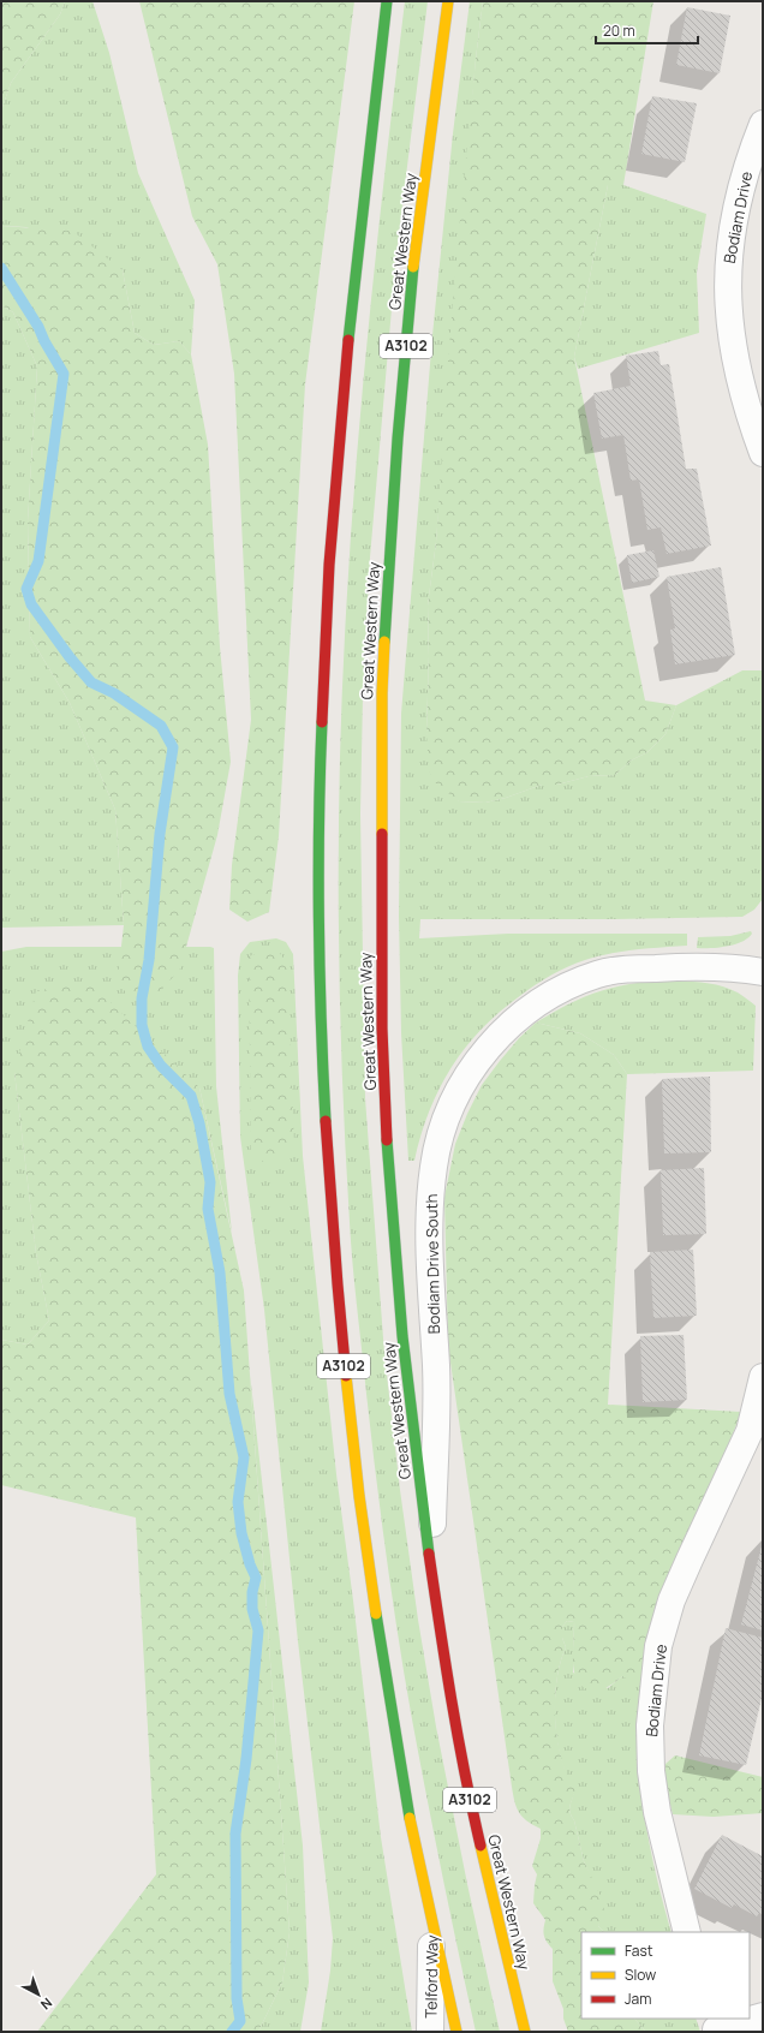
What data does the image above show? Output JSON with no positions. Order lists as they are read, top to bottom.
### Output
{
  "streets": {
    "main road": ["Great Western Way", "A3102"],
    "street": ["Bodiam Drive", "Bodiam Drive South", "Telford Way"]
  },
  "crossings": [
    ["Great Western Way", "Bodiam Drive South"],
    ["A3102", "Telford Way"]
  ],
  "legend": ["Fast", "Slow", "Jam"],
  "scale_bar": "20 m",
  "north": "bottom right"
}
